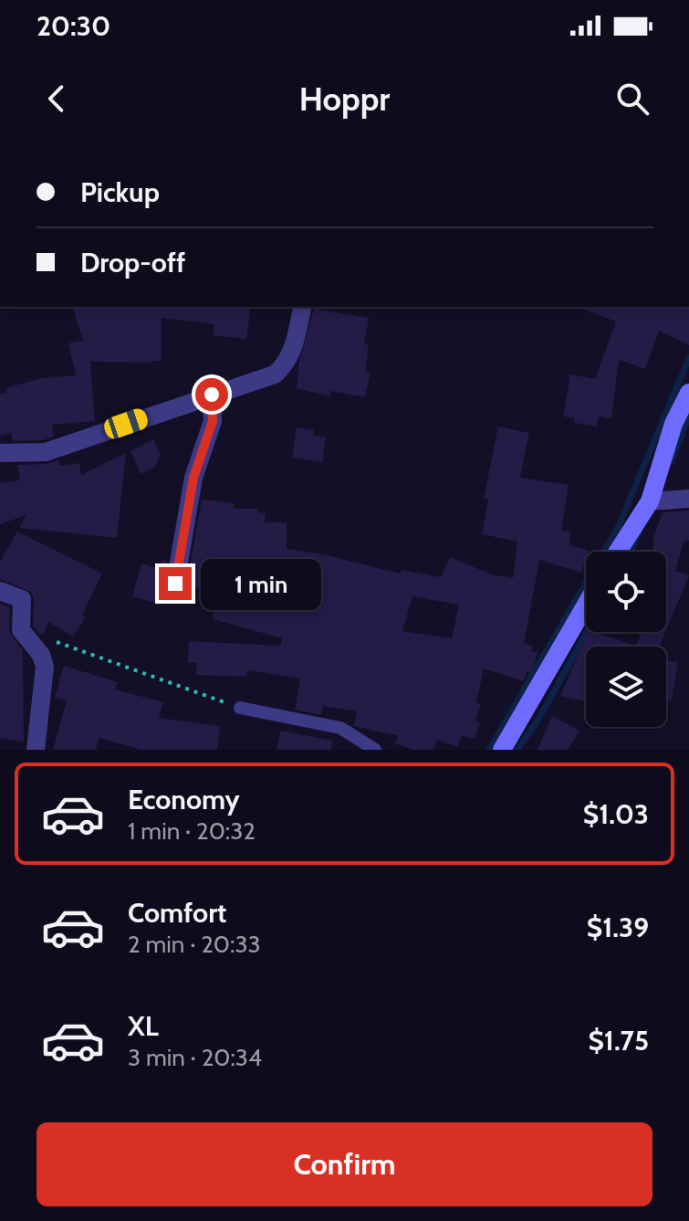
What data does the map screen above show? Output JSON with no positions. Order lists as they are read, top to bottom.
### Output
{
  "page": {
    "status": "20:30",
    "header": "Hoppr",
    "banner": ["Pickup", "Drop-off"],
    "bubble": "1 min",
    "list": [
      {
        "name": "Economy",
        "note": "1 min · 20:32",
        "value": "$1.03"
      },
      {
        "name": "Comfort",
        "note": "2 min · 20:33",
        "value": "$1.39"
      },
      {
        "name": "XL",
        "note": "3 min · 20:34",
        "value": "$1.75"
      }
    ],
    "buttons": "Confirm"
  }
}
